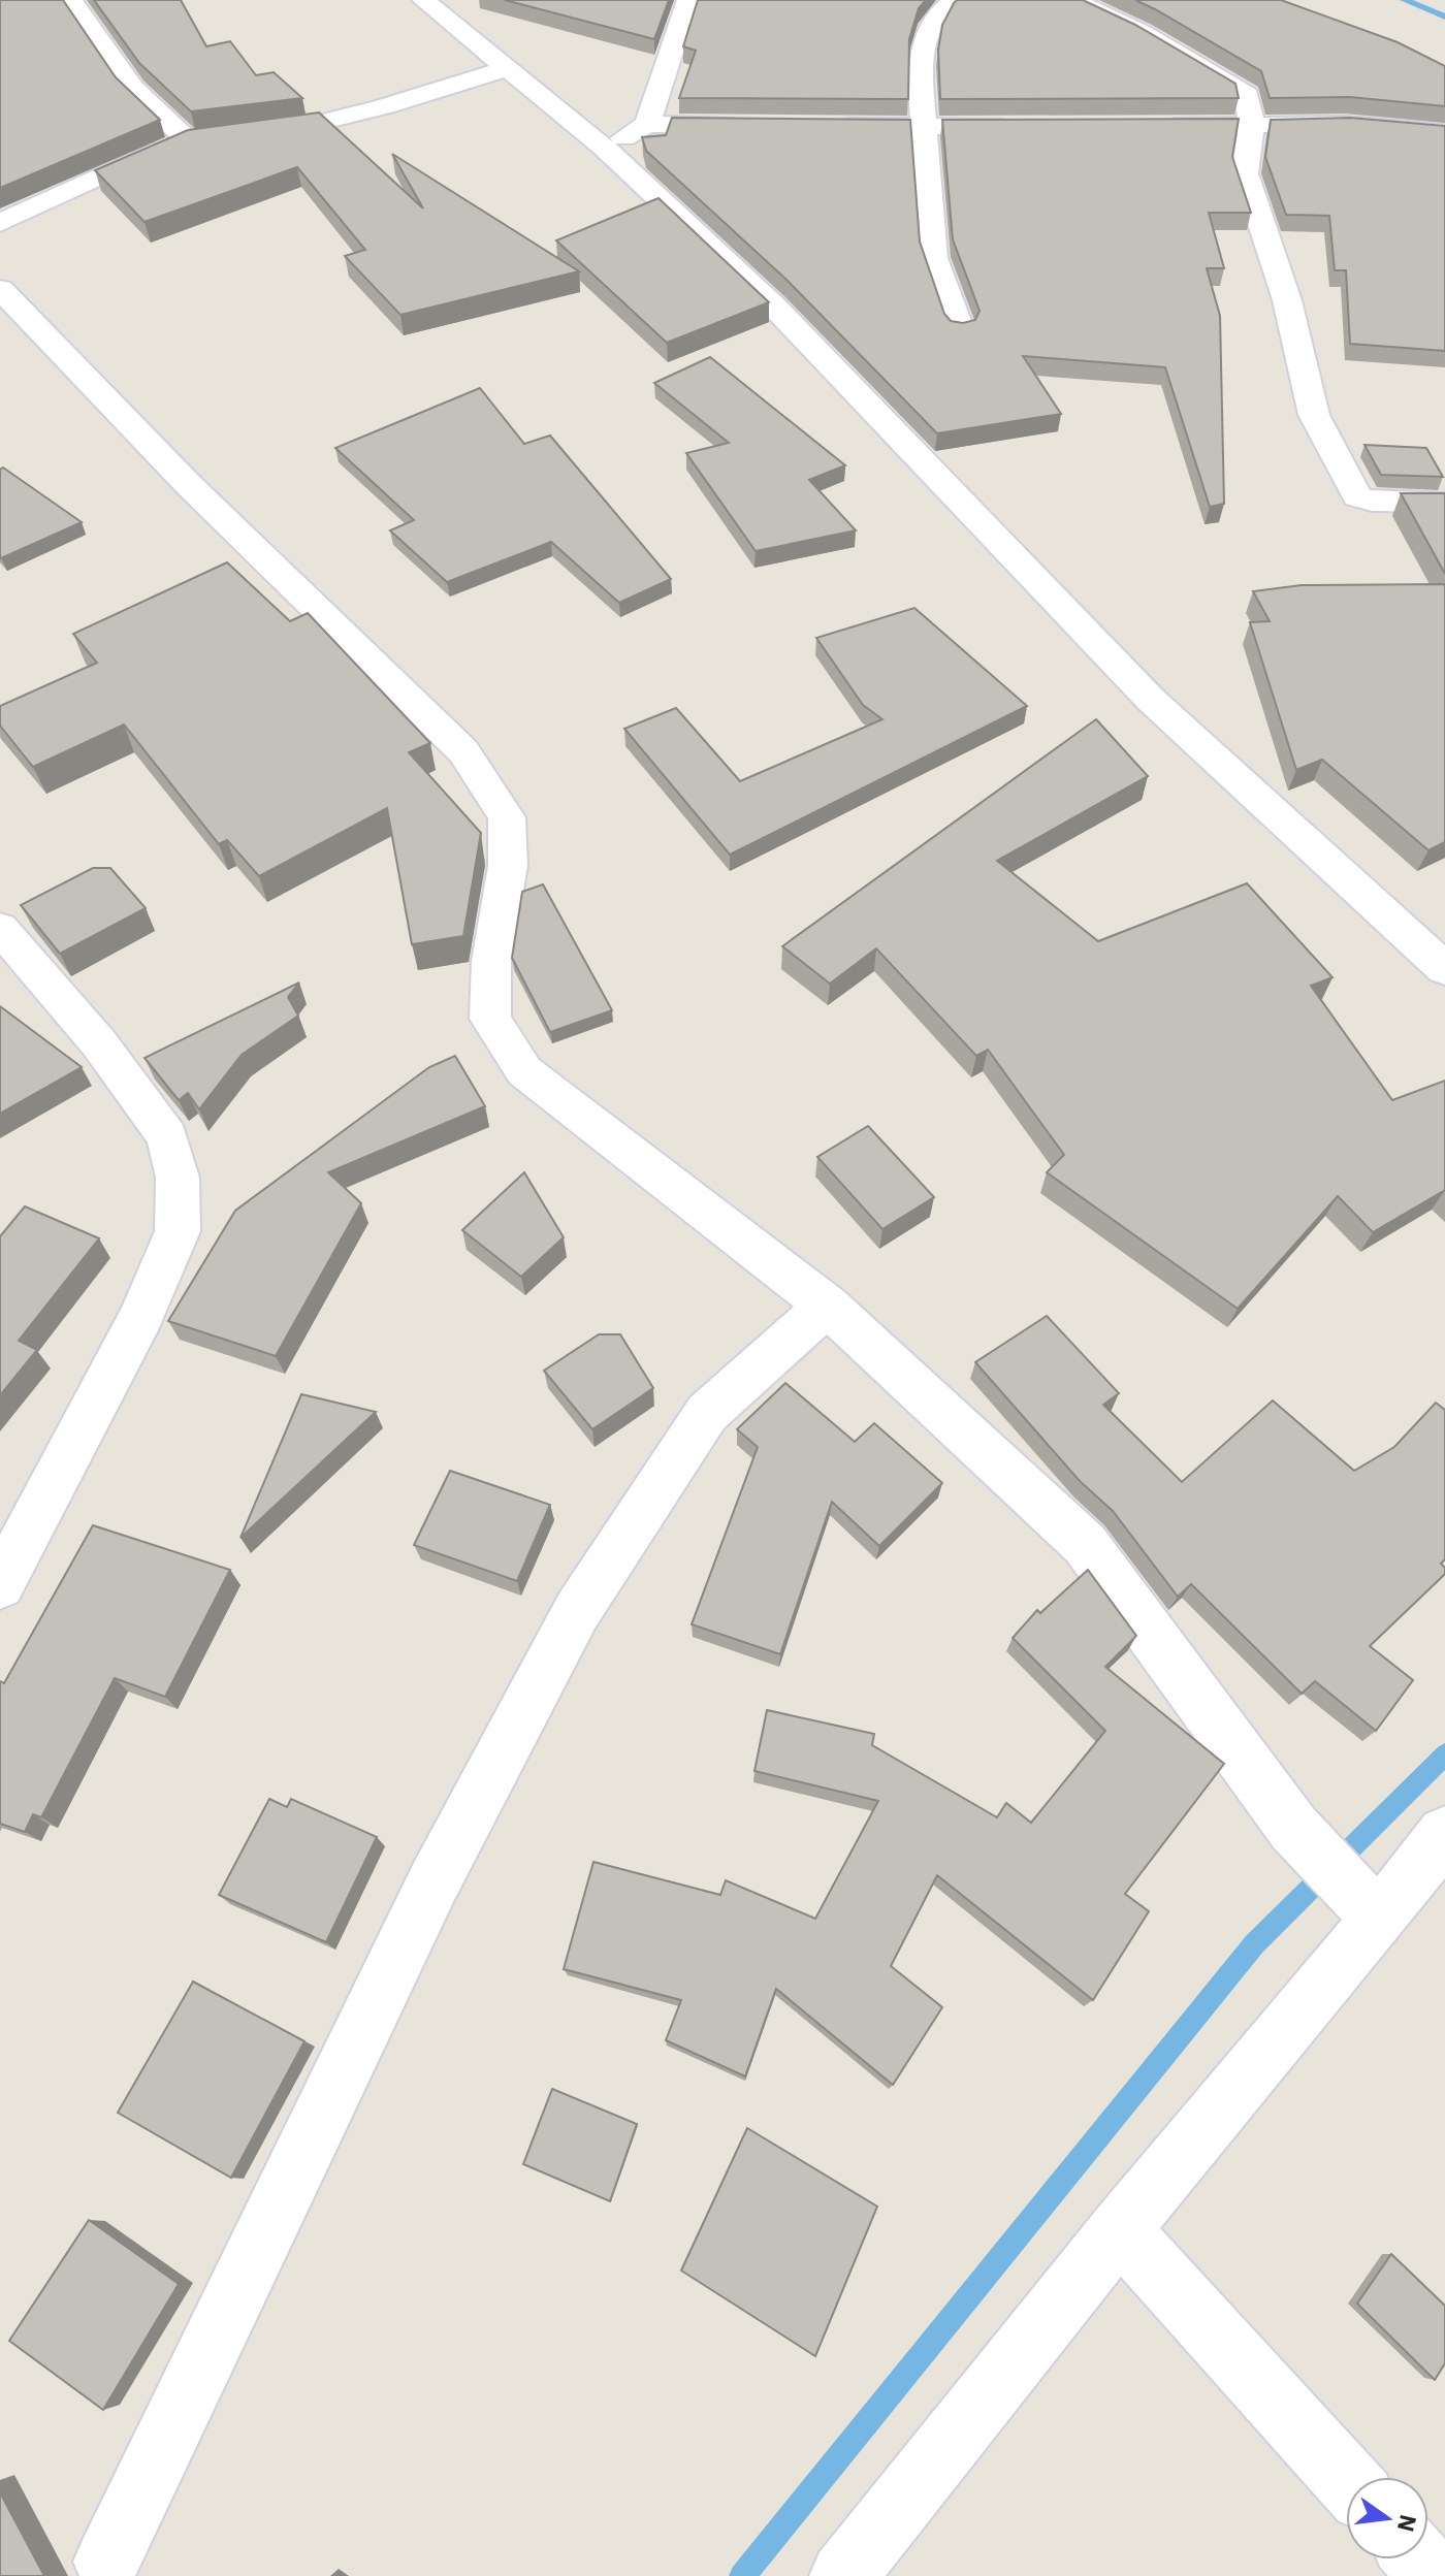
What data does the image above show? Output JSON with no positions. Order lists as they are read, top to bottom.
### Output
{
  "north": "right"
}
